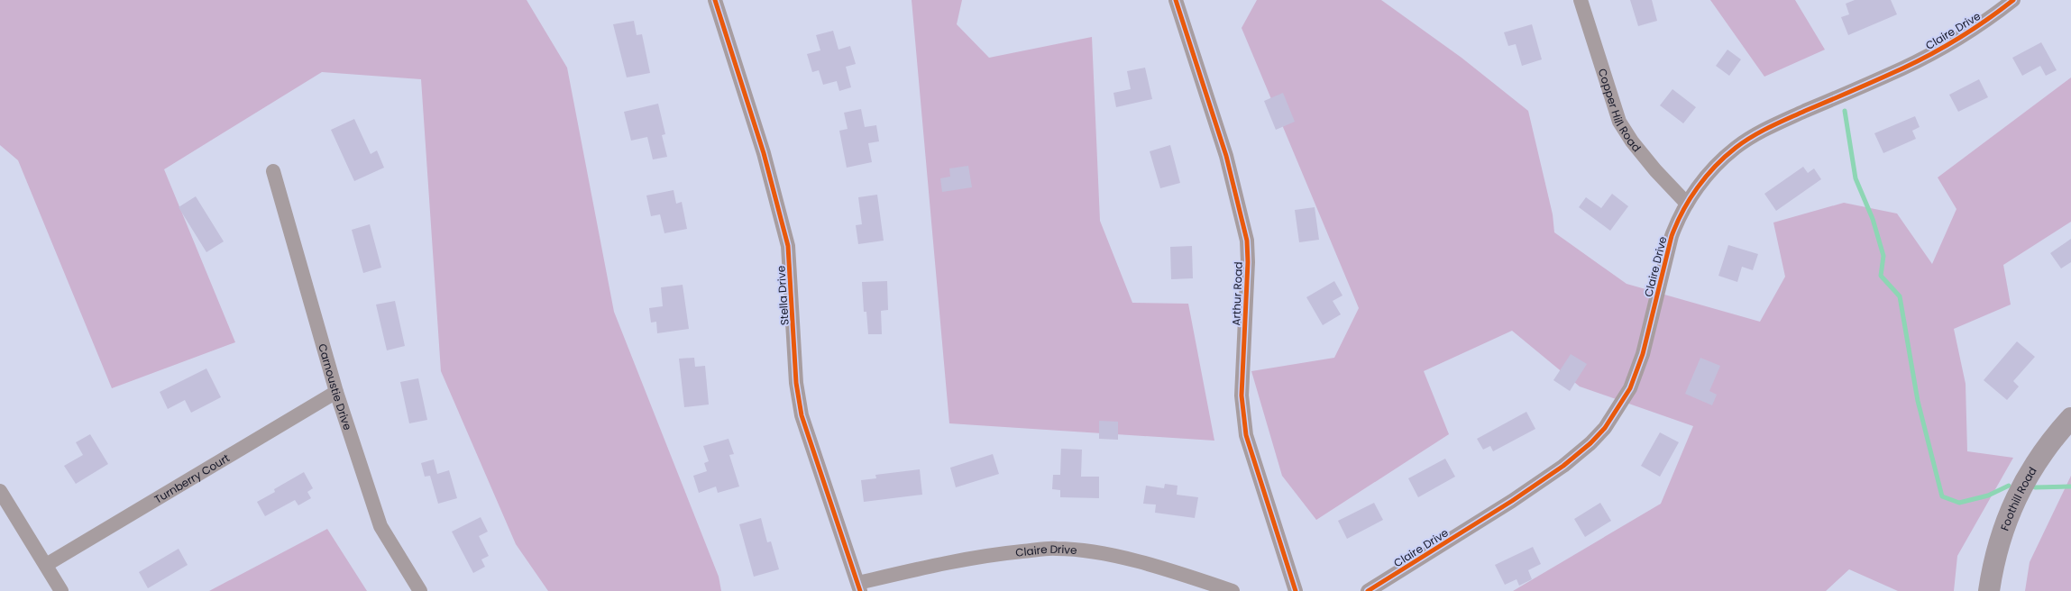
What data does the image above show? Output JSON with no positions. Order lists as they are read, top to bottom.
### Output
{
  "streets": {
    "street": [
      "Claire Drive",
      "Copper Hill Road",
      "Arthur Road",
      "Stella Drive",
      "Carnoustie Drive",
      "Turnberry Court",
      "Foothill Road"
    ]
  },
  "crossings": [
    ["Claire Drive", "Copper Hill Road"],
    ["Claire Drive", "Stella Drive"],
    ["Carnoustie Drive", "Turnberry Court"]
  ]
}
